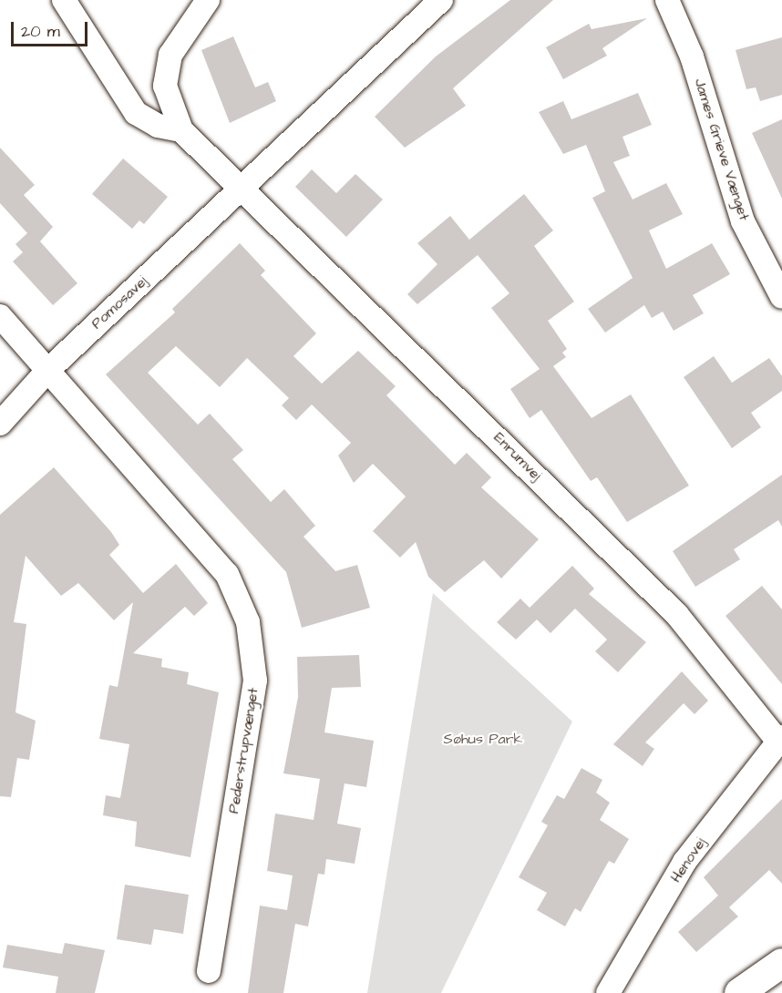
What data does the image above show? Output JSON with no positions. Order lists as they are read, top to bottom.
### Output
{
  "streets": {
    "street": [
      "James Grieve Vænget",
      "Pomosavej",
      "Enrumvej",
      "Pederstrupvænget",
      "Henovej"
    ]
  },
  "crossings": [
    ["Pomosavej", "Enrumvej"],
    ["Pomosavej", "Pederstrupvænget"],
    ["Enrumvej", "Henovej"]
  ],
  "parks": ["Søhus Park"],
  "scale_bar": "20 m"
}
